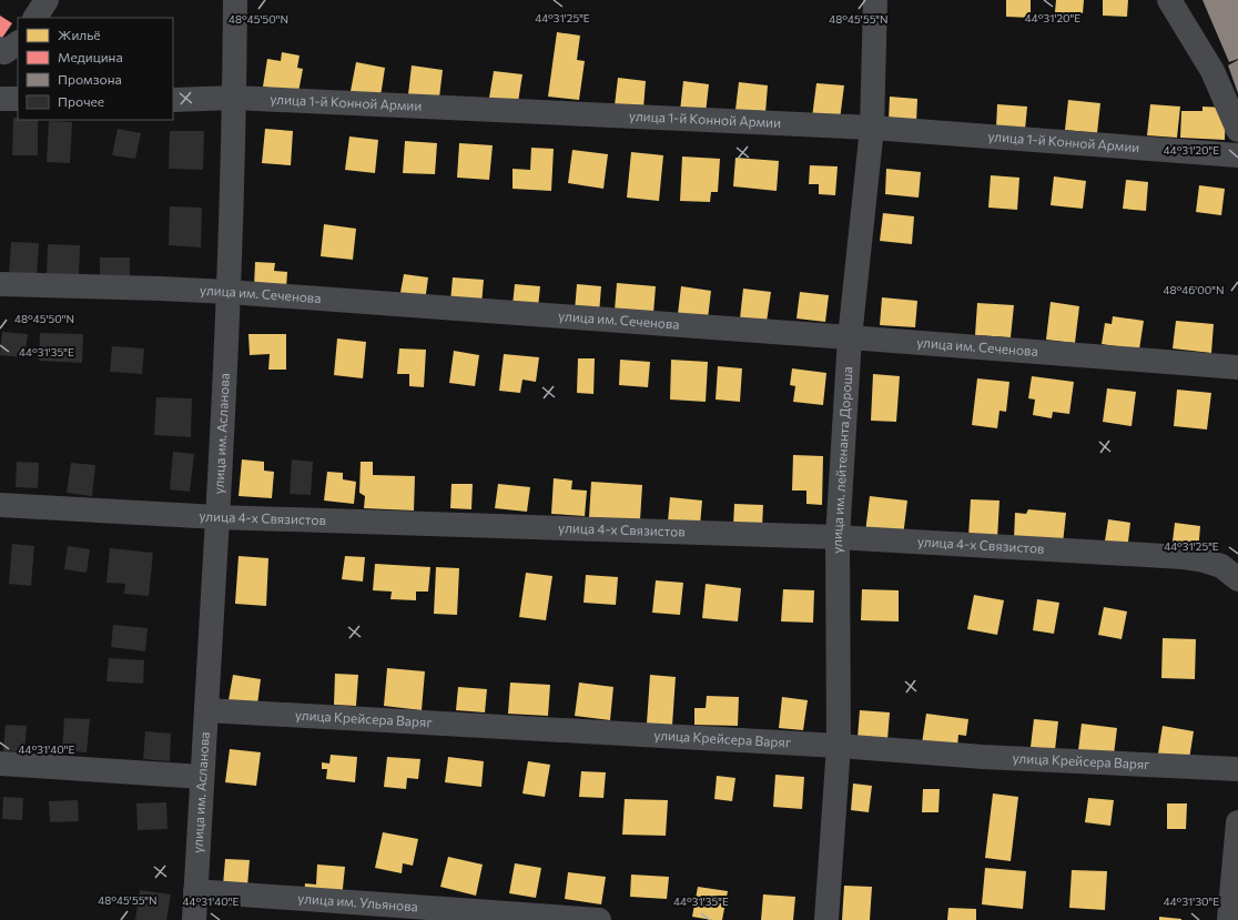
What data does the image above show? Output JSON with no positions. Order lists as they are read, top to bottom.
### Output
{
  "streets": {
    "street": [
      "улица 1-й Конной Армии",
      "улица им. Сеченова",
      "улица им. Асланова",
      "улица им. лейтенанта Дороша",
      "улица 4-х Связистов",
      "улица Крейсера Варяг",
      "улица им. Ульянова"
    ]
  },
  "crossings": [
    ["улица 1-й Конной Армии", "улица им. Асланова"],
    ["улица 1-й Конной Армии", "улица им. лейтенанта Дороша"],
    ["улица им. Сеченова", "улица им. Асланова"],
    ["улица им. Сеченова", "улица им. лейтенанта Дороша"],
    ["улица им. Асланова", "улица 4-х Связистов"],
    ["улица им. Асланова", "улица Крейсера Варяг"],
    ["улица им. Асланова", "улица им. Ульянова"],
    ["улица им. лейтенанта Дороша", "улица 4-х Связистов"],
    ["улица им. лейтенанта Дороша", "улица Крейсера Варяг"]
  ],
  "legend": [
    "Жильё",
    "Медицина",
    "Промзона",
    "Прочее"
  ],
  "coordinates": [
    "44°31'25\"E",
    "44°31'20\"E",
    "48°45'50\"N",
    "48°45'55\"N",
    "48°46'00\"N",
    "44°31'35\"E",
    "44°31'40\"E",
    "44°31'30\"E"
  ]
}
